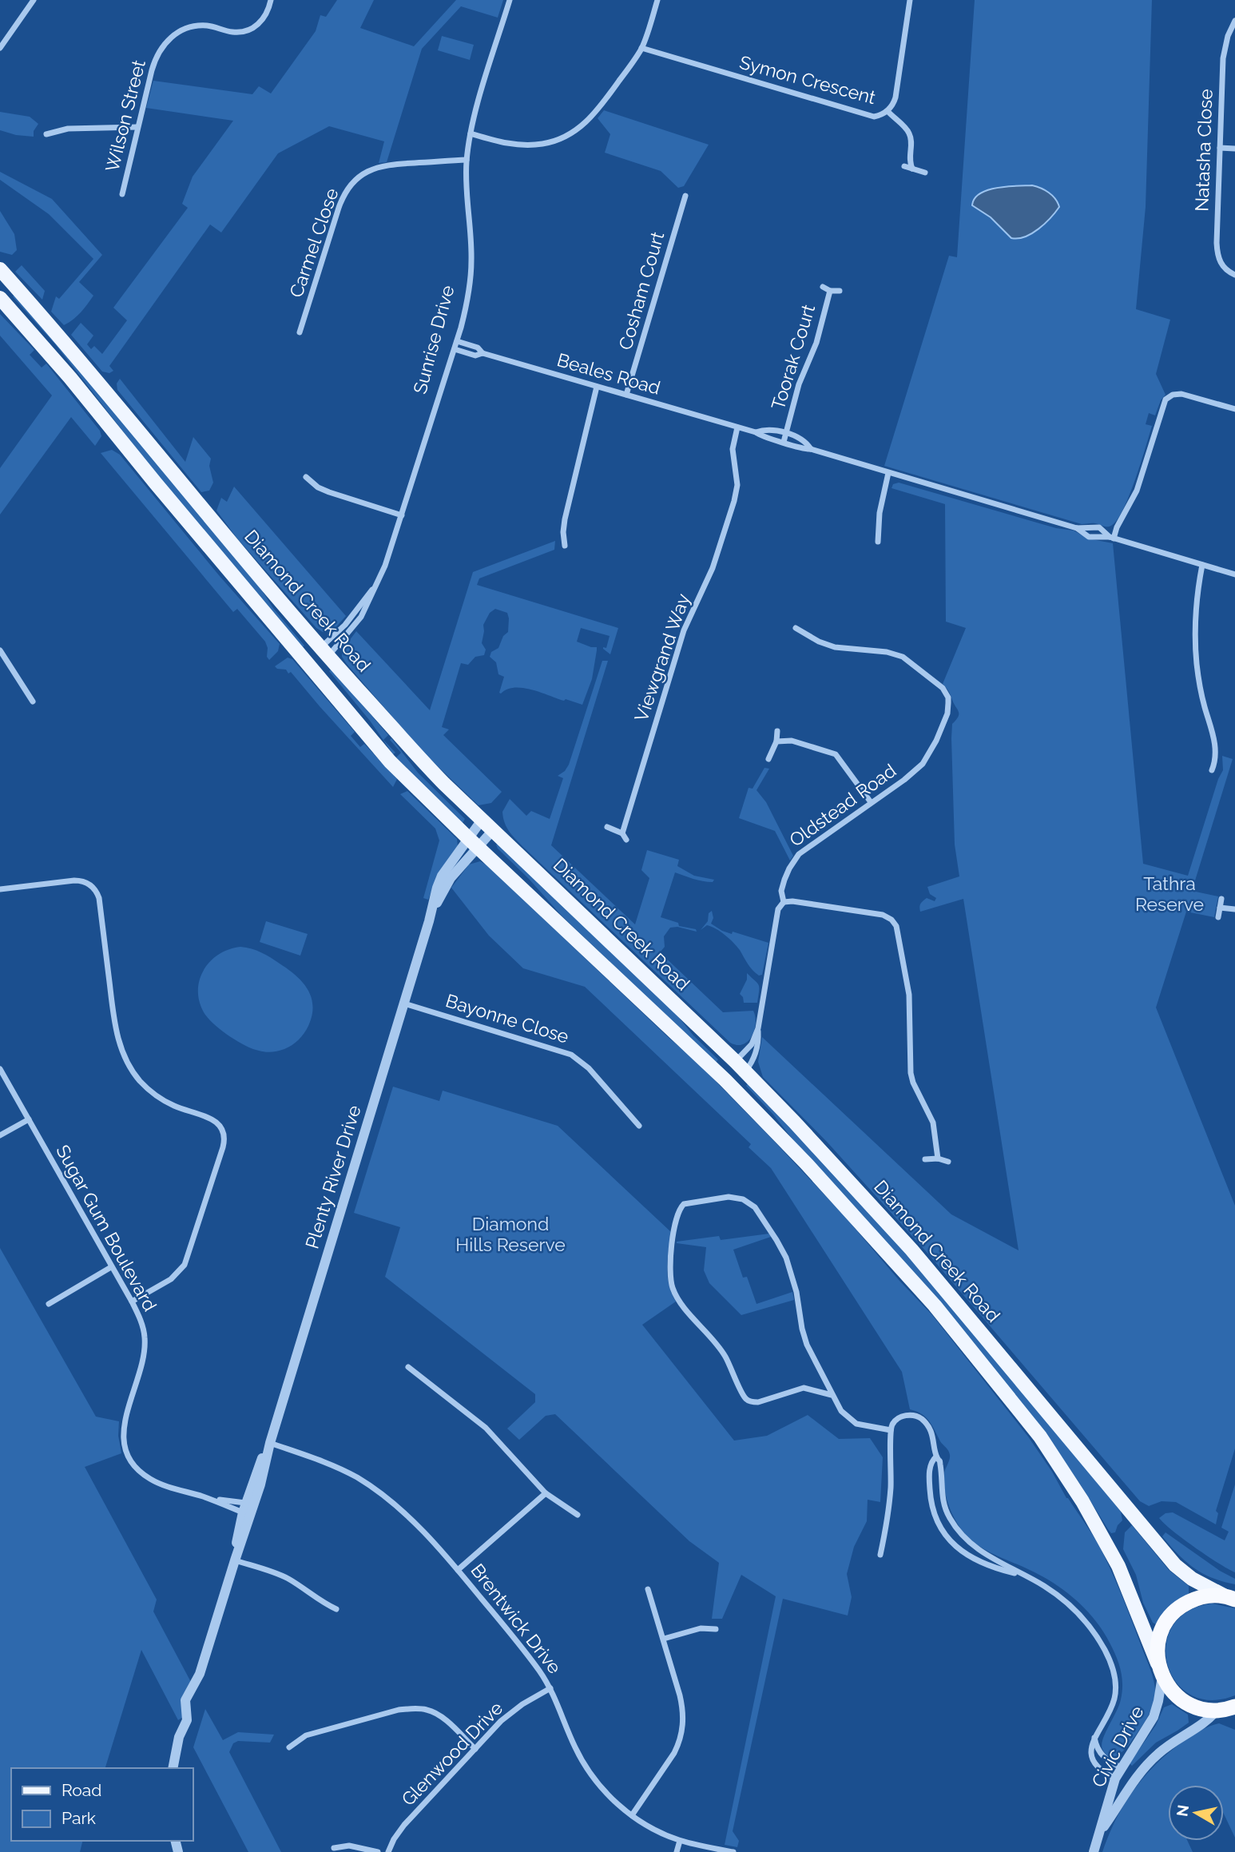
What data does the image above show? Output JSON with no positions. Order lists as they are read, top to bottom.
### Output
{
  "streets": {
    "main road": ["Sunrise Drive", "Diamond Creek Road"],
    "street": [
      "Symon Crescent",
      "Wilson Street",
      "Natasha Close",
      "Carmel Close",
      "Cosham Court",
      "Toorak Court",
      "Beales Road",
      "Viewgrand Way",
      "Oldstead Road",
      "Bayonne Close",
      "Plenty River Drive",
      "Sugar Gum Boulevard",
      "Brentwick Drive",
      "Civic Drive",
      "Glenwood Drive"
    ]
  },
  "crossings": [
    ["Carmel Close", "Sunrise Drive"],
    ["Cosham Court", "Beales Road"],
    ["Sunrise Drive", "Beales Road"],
    ["Sunrise Drive", "Diamond Creek Road"],
    ["Toorak Court", "Beales Road"],
    ["Beales Road", "Viewgrand Way"],
    ["Diamond Creek Road", "Oldstead Road"],
    ["Diamond Creek Road", "Plenty River Drive"],
    ["Diamond Creek Road", "Civic Drive"],
    ["Bayonne Close", "Plenty River Drive"],
    ["Plenty River Drive", "Sugar Gum Boulevard"],
    ["Plenty River Drive", "Brentwick Drive"],
    ["Brentwick Drive", "Glenwood Drive"]
  ],
  "parks": ["Tathra Reserve", "Diamond Hills Reserve"],
  "legend": ["Road", "Park"],
  "north": "left"
}
